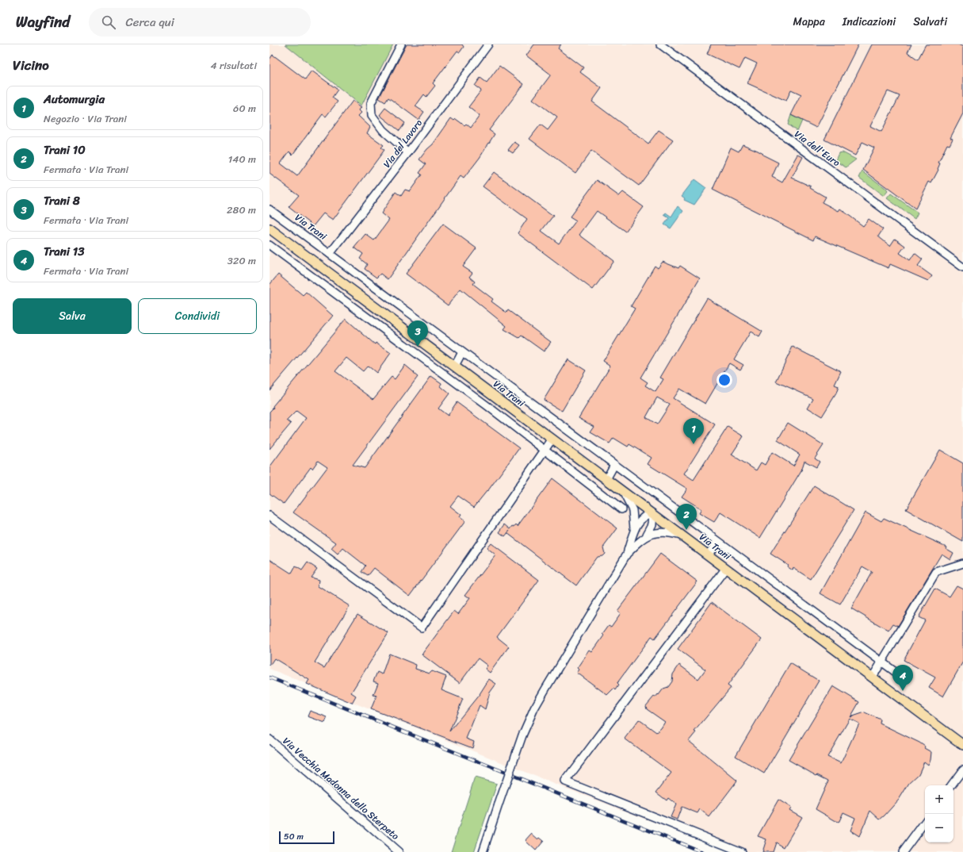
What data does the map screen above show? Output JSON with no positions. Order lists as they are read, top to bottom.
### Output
{
  "streets": {
    "main road": ["Via Trani"],
    "street": ["Via del Lavoro", "Via dell'Euro", "Via Vecchia Madonna dello Sterpeto"]
  },
  "crossings": [
    ["Via del Lavoro", "Via Trani"]
  ],
  "scale_bar": "50 m",
  "page": {
    "header": "Wayfind",
    "search": "Cerca qui",
    "nav": ["Mappa", "Indicazioni", "Salvati"],
    "heading": ["Vicino", "4 risultati"],
    "list": [
      {
        "mark": "1",
        "name": "Automurgia",
        "note": "Negozio · Via Trani",
        "value": "60 m"
      },
      {
        "mark": "2",
        "name": "Trani 10",
        "note": "Fermata · Via Trani",
        "value": "140 m"
      },
      {
        "mark": "3",
        "name": "Trani 8",
        "note": "Fermata · Via Trani",
        "value": "280 m"
      },
      {
        "mark": "4",
        "name": "Trani 13",
        "note": "Fermata · Via Trani",
        "value": "320 m"
      }
    ],
    "buttons": ["Salva", "Condividi"],
    "pins": [
      "3",
      "1",
      "2",
      "4"
    ],
    "map_buttons": ["+", "−"],
    "scale": "50 m"
  }
}
